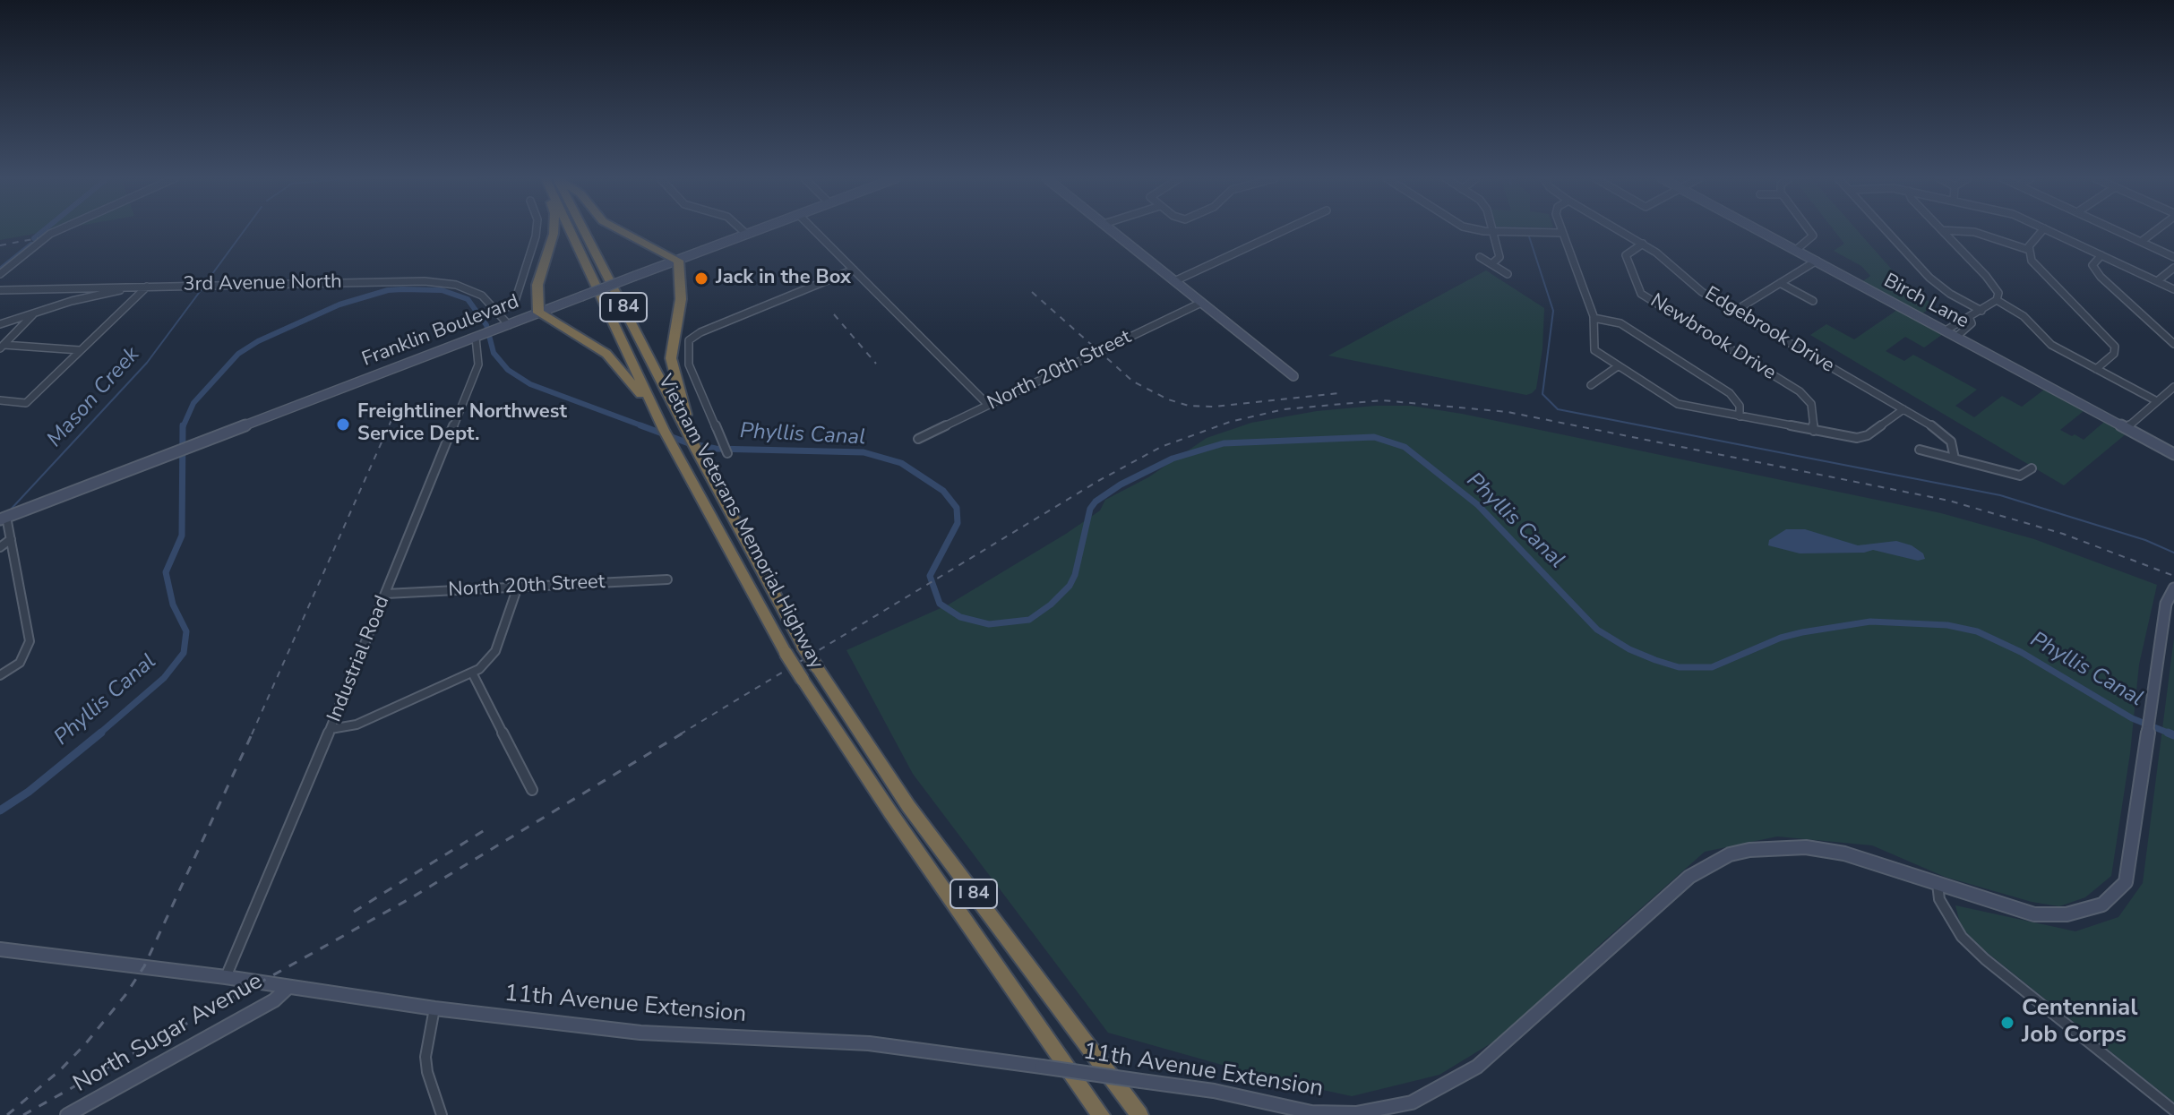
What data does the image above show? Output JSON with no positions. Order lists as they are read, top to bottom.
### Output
{
  "streets": {
    "highway": ["I 84", "Vietnam Veterans Memorial Highway"],
    "street": [
      "3rd Avenue North",
      "Birch Lane",
      "Edgebrook Drive",
      "Franklin Boulevard",
      "Newbrook Drive",
      "North 20th Street",
      "Industrial Road",
      "11th Avenue Extension",
      "North Sugar Avenue"
    ]
  },
  "crossings": [
    ["3rd Avenue North", "Franklin Boulevard"],
    ["Edgebrook Drive", "Newbrook Drive"],
    ["Franklin Boulevard", "Industrial Road"],
    ["North 20th Street", "Industrial Road"],
    ["Industrial Road", "11th Avenue Extension"],
    ["11th Avenue Extension", "North Sugar Avenue"]
  ],
  "water": ["Mason Creek", "Phyllis Canal"],
  "places": ["Jack in the Box", "Freightliner Northwest Service Dept.", "Centennial Job Corps"]
}
